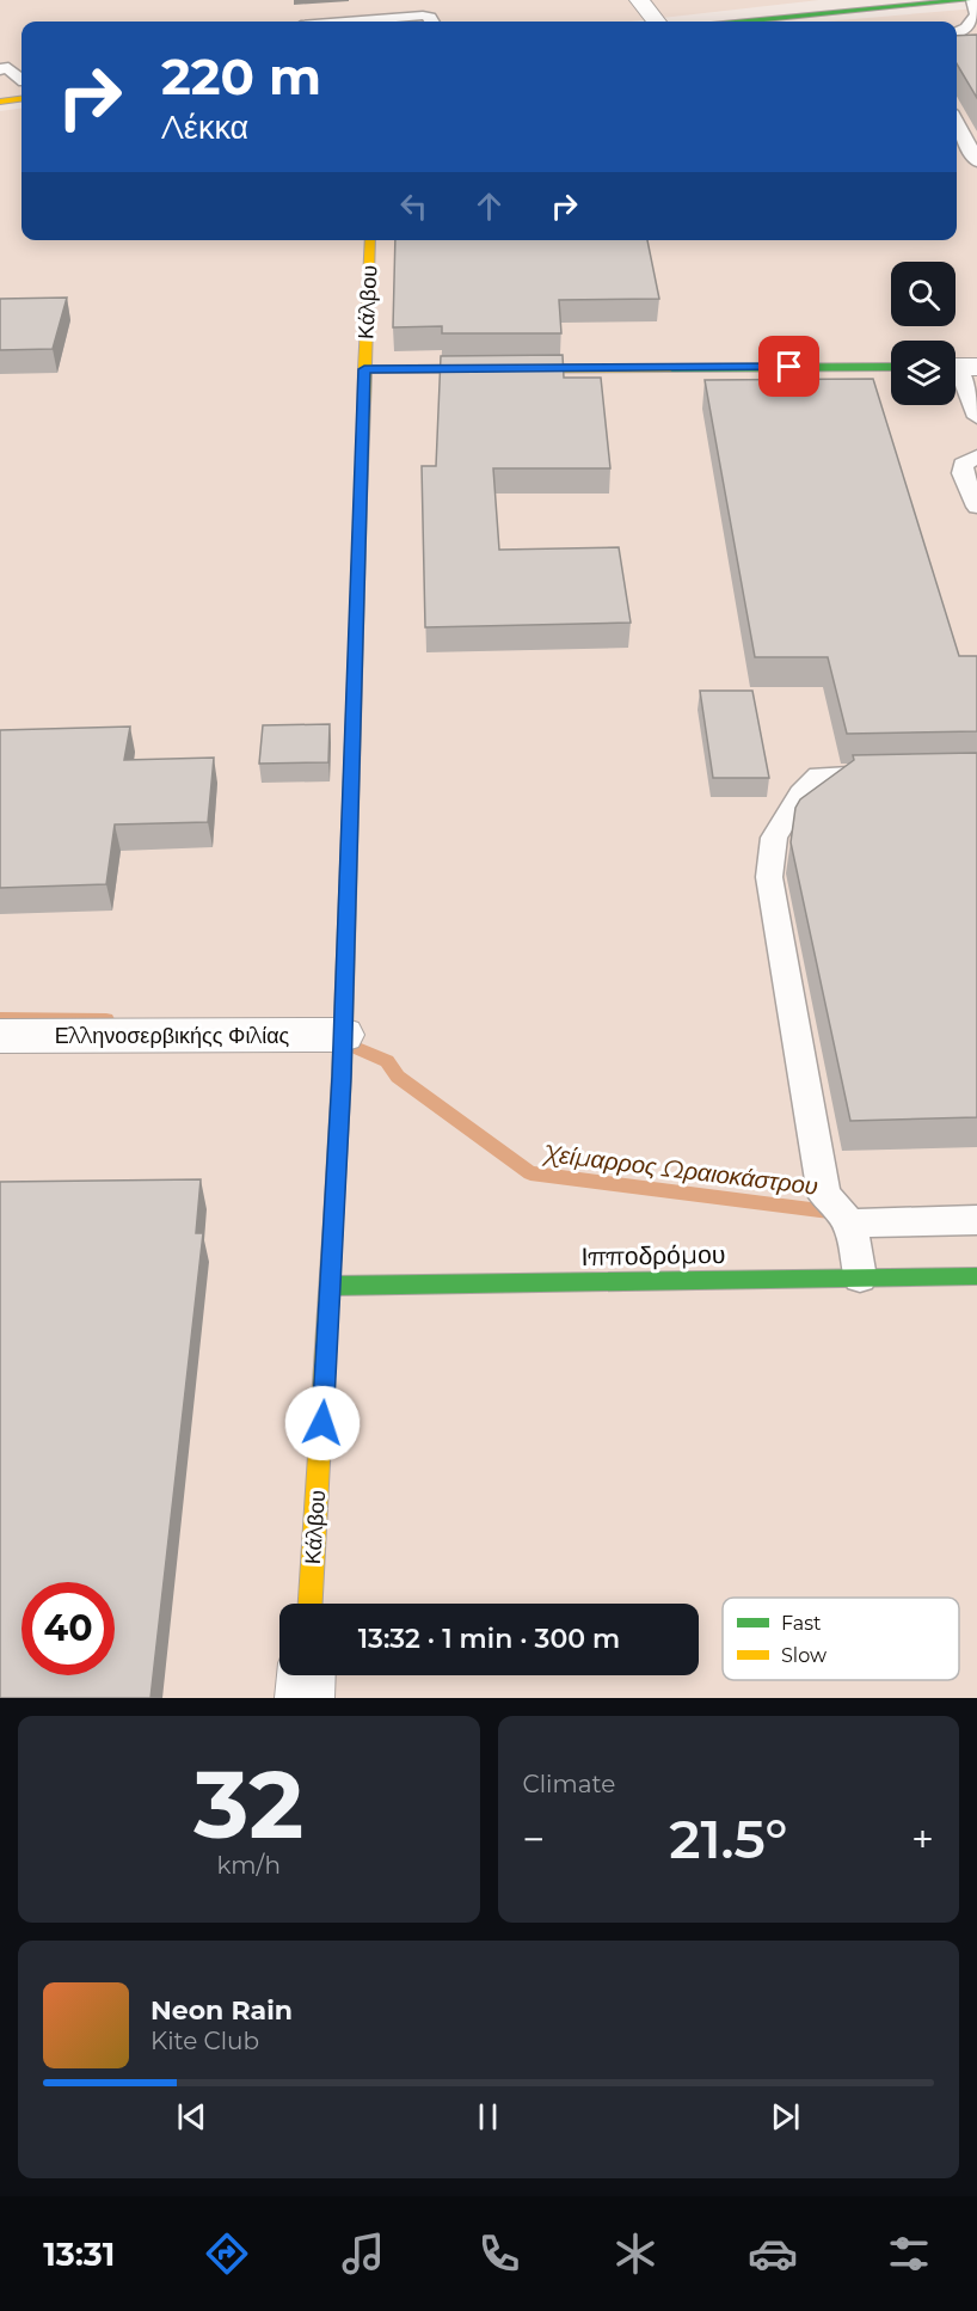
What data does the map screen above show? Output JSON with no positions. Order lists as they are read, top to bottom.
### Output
{
  "streets": {
    "street": ["Κάλβου", "Ελληνοσερβικήςς Φιλίας", "Ιπποδρόμου"]
  },
  "crossings": [
    ["Κάλβου", "Ελληνοσερβικήςς Φιλίας"],
    ["Κάλβου", "Ιπποδρόμου"]
  ],
  "water": ["Χείμαρρος Ωραιοκάστρου"],
  "legend": ["Fast", "Slow"],
  "page": {
    "turn": ["220 m", "Λέκκα"],
    "limit": "40",
    "trip": "13:32 · 1 min · 300 m",
    "tile": [
      ["32", "km/h"],
      "Climate"
    ],
    "heat": ["−", "21.5°", "+"],
    "song": ["Neon Rain", "Kite Club"],
    "tabs": "13:31"
  }
}
